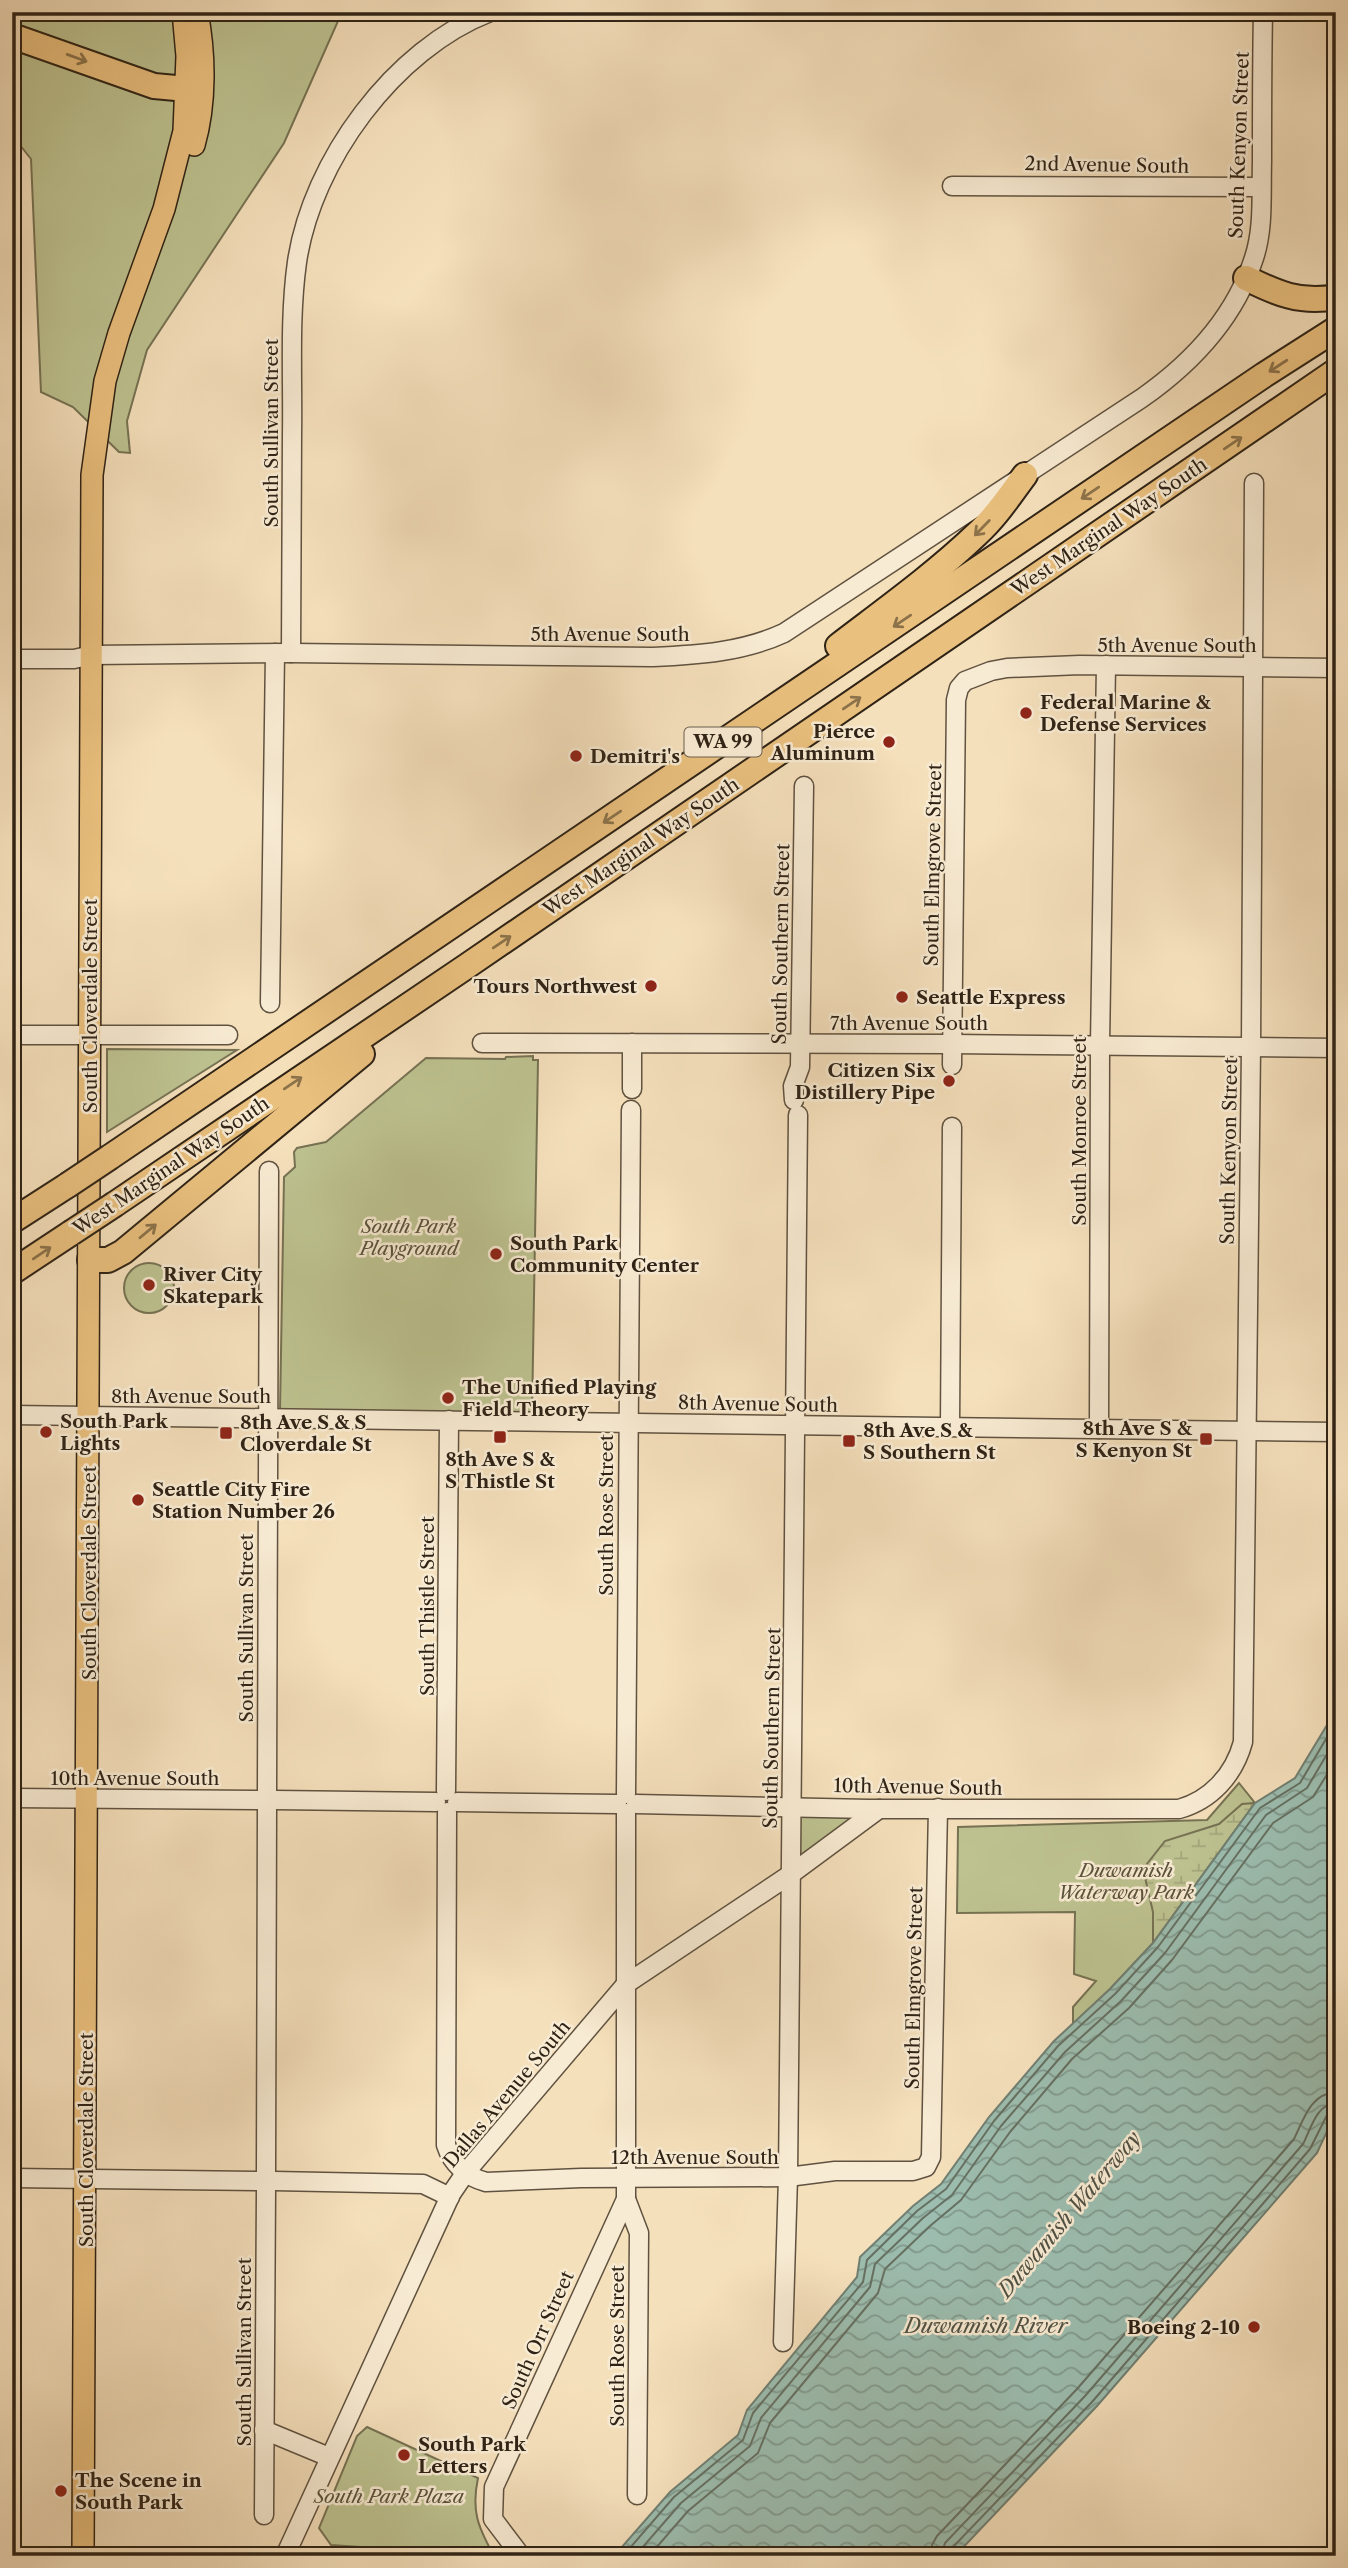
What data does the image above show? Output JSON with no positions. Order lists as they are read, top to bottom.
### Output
{
  "streets": {
    "highway": ["West Marginal Way South", "WA 99"],
    "main road": ["South Cloverdale Street"],
    "street": [
      "South Kenyon Street",
      "2nd Avenue South",
      "South Sullivan Street",
      "5th Avenue South",
      "South Elmgrove Street",
      "South Southern Street",
      "7th Avenue South",
      "South Monroe Street",
      "8th Avenue South",
      "South Rose Street",
      "South Thistle Street",
      "10th Avenue South",
      "Dallas Avenue South",
      "12th Avenue South",
      "South Orr Street"
    ]
  },
  "crossings": [
    ["South Kenyon Street", "2nd Avenue South"],
    ["South Kenyon Street", "5th Avenue South"],
    ["South Kenyon Street", "7th Avenue South"],
    ["South Kenyon Street", "8th Avenue South"],
    ["South Kenyon Street", "10th Avenue South"],
    ["South Sullivan Street", "5th Avenue South"],
    ["South Sullivan Street", "8th Avenue South"],
    ["South Sullivan Street", "10th Avenue South"],
    ["5th Avenue South", "South Elmgrove Street"],
    ["5th Avenue South", "South Cloverdale Street"],
    ["5th Avenue South", "South Monroe Street"],
    ["South Elmgrove Street", "7th Avenue South"],
    ["South Elmgrove Street", "10th Avenue South"],
    ["South Elmgrove Street", "12th Avenue South"],
    ["South Southern Street", "7th Avenue South"],
    ["South Southern Street", "8th Avenue South"],
    ["South Southern Street", "10th Avenue South"],
    ["South Southern Street", "Dallas Avenue South"],
    ["South Southern Street", "12th Avenue South"],
    ["South Cloverdale Street", "8th Avenue South"],
    ["South Cloverdale Street", "10th Avenue South"],
    ["7th Avenue South", "South Monroe Street"],
    ["South Monroe Street", "8th Avenue South"],
    ["8th Avenue South", "South Rose Street"],
    ["8th Avenue South", "South Thistle Street"],
    ["South Rose Street", "10th Avenue South"],
    ["South Rose Street", "Dallas Avenue South"],
    ["South Rose Street", "12th Avenue South"],
    ["South Rose Street", "South Orr Street"],
    ["South Thistle Street", "10th Avenue South"],
    ["South Thistle Street", "Dallas Avenue South"],
    ["South Thistle Street", "12th Avenue South"],
    ["10th Avenue South", "Dallas Avenue South"],
    ["Dallas Avenue South", "12th Avenue South"],
    ["12th Avenue South", "South Orr Street"]
  ],
  "water": ["Duwamish Waterway", "Duwamish River"],
  "parks": ["South Park Playground", "Duwamish Waterway Park", "South Park Plaza"],
  "places": {
    "other": [
      "Federal Marine & Defense Services",
      "Pierce Aluminum",
      "Demitri's",
      "Tours Northwest",
      "Seattle Express",
      "Citizen Six Distillery Pipe",
      "South Park Community Center",
      "River City Skatepark",
      "The Unified Playing Field Theory",
      "South Park Lights",
      "Seattle City Fire Station Number 26",
      "Boeing 2-10",
      "South Park Letters",
      "The Scene in South Park"
    ],
    "transit": [
      "8th Ave S & S Cloverdale St",
      "8th Ave S & S Thistle St",
      "8th Ave S & S Kenyon St",
      "8th Ave S & S Southern St"
    ]
  }
}
